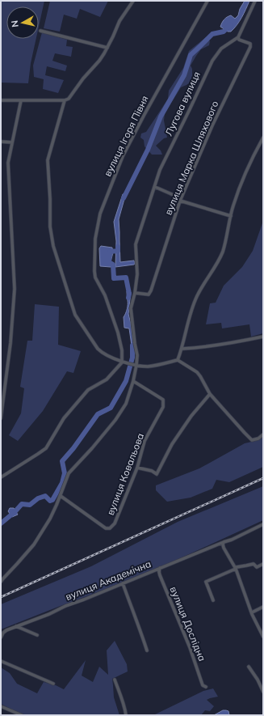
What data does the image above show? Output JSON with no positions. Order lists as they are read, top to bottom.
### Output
{
  "streets": {
    "street": [
      "Лугова вулиця",
      "вулиця Ігоря Півня",
      "вулиця Марка Шляхового",
      "вулиця Ковальова",
      "вулиця Академічна",
      "вулиця Дослідна"
    ]
  },
  "crossings": [
    ["Лугова вулиця", "вулиця Марка Шляхового"]
  ],
  "north": "left"
}
